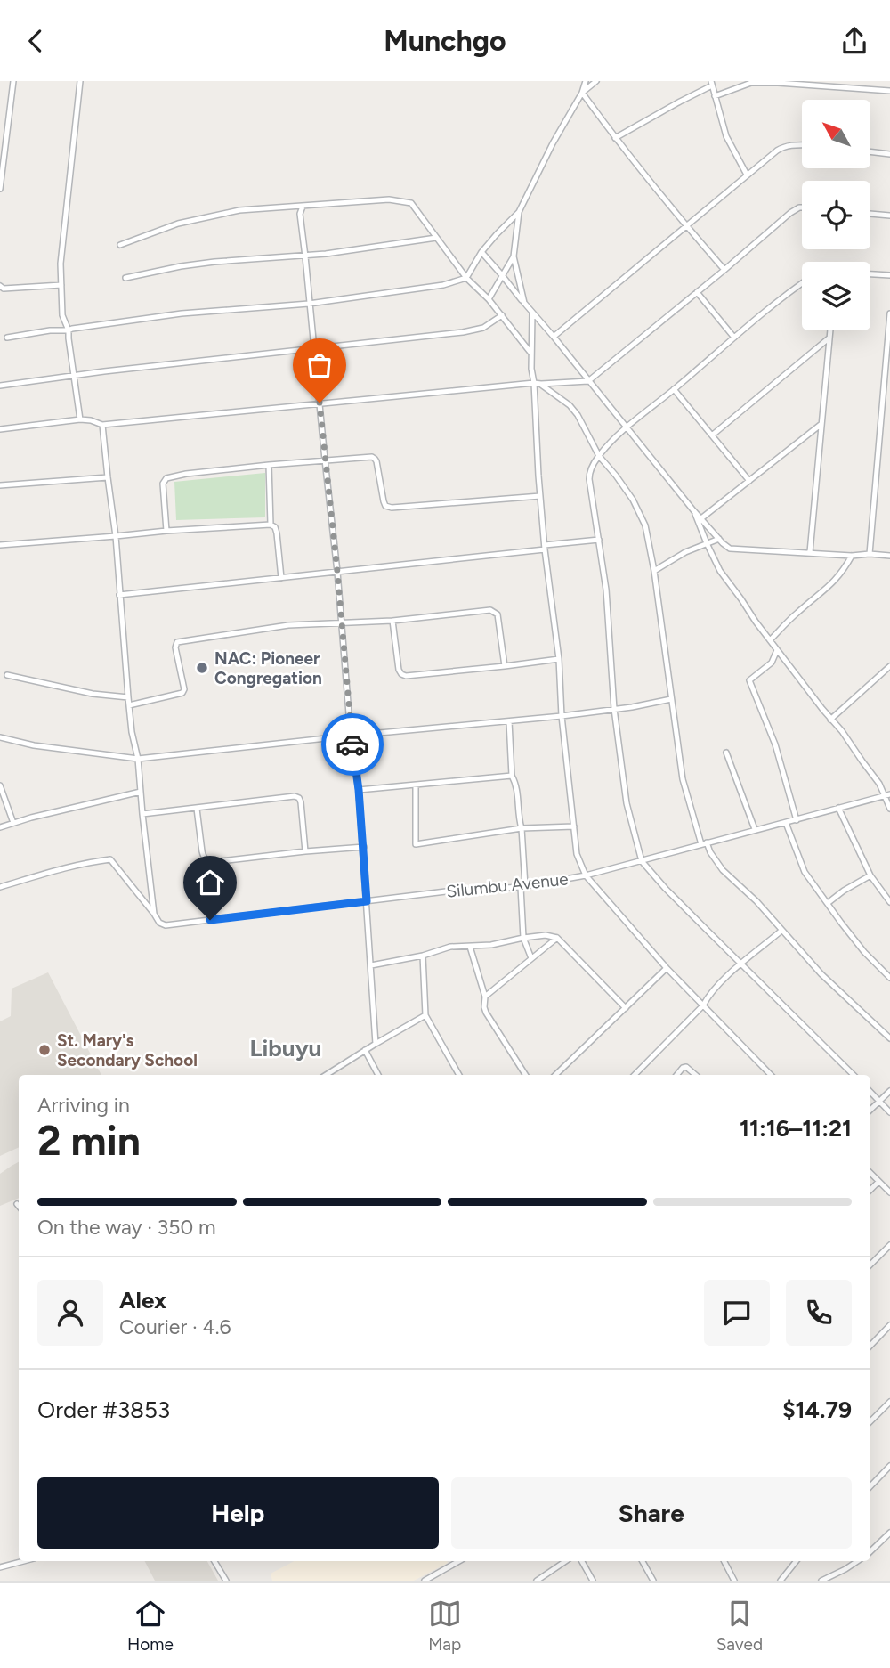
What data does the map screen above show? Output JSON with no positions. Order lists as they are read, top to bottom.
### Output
{
  "streets": {
    "street": ["Silumbu Avenue"]
  },
  "districts": ["Libuyu"],
  "places": ["NAC: Pioneer Congregation", "St. Mary's Secondary School"],
  "north": "top left",
  "page": {
    "header": "Munchgo",
    "heading": ["2 min", "Arriving in", "11:16–11:21"],
    "panel": [
      "Alex",
      "Courier · 4.6",
      "Order #3853",
      "$14.79"
    ],
    "bar": "On the way · 350 m",
    "buttons": ["Help", "Share"],
    "tabs": ["Home", "Map", "Saved"]
  }
}
